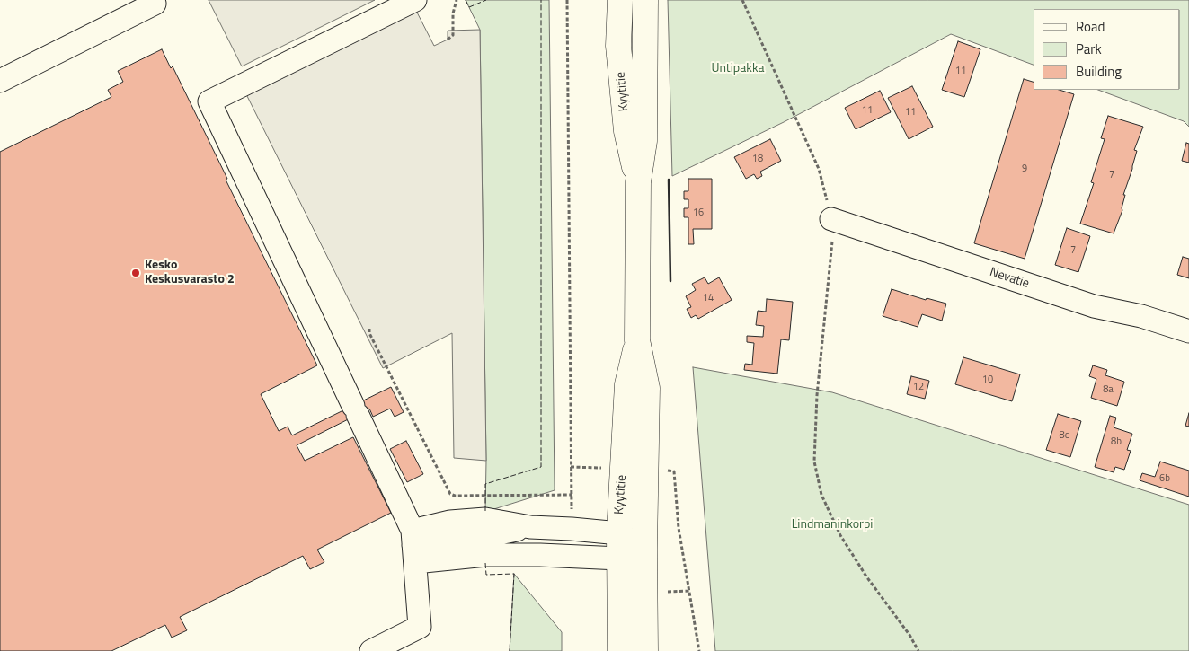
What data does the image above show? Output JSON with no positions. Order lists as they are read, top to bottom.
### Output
{
  "streets": {
    "main road": ["Kyytitie"],
    "street": ["Nevatie"]
  },
  "parks": ["Untipakka", "Lindmaninkorpi"],
  "places": ["Kesko Keskusvarasto 2"],
  "house_numbers": [
    "11",
    "11",
    "11",
    "18",
    "9",
    "7",
    "16",
    "7",
    "14",
    "10",
    "12",
    "8a",
    "8c",
    "8b",
    "6b"
  ],
  "legend": ["Road", "Park", "Building"]
}
